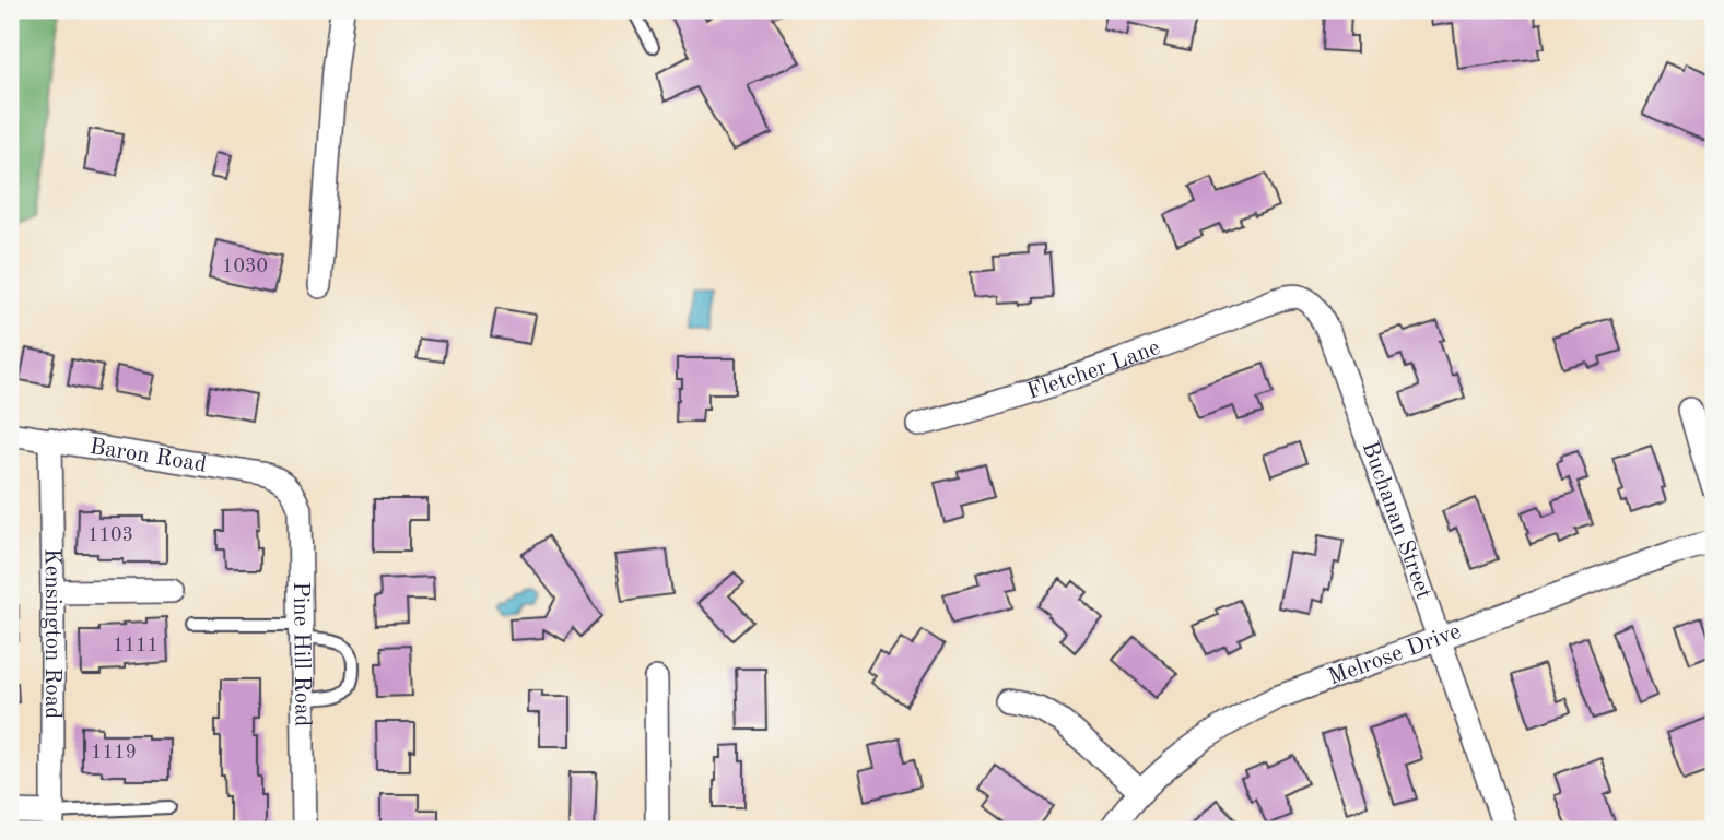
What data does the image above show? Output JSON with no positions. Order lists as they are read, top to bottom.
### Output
{
  "streets": {
    "street": [
      "Fletcher Lane",
      "Baron Road",
      "Buchanan Street",
      "Kensington Road",
      "Pine Hill Road",
      "Melrose Drive"
    ]
  },
  "crossings": [
    ["Fletcher Lane", "Buchanan Street"],
    ["Baron Road", "Kensington Road"],
    ["Baron Road", "Pine Hill Road"],
    ["Buchanan Street", "Melrose Drive"]
  ],
  "house_numbers": [
    "1030",
    "1103",
    "1111",
    "1119"
  ]
}
